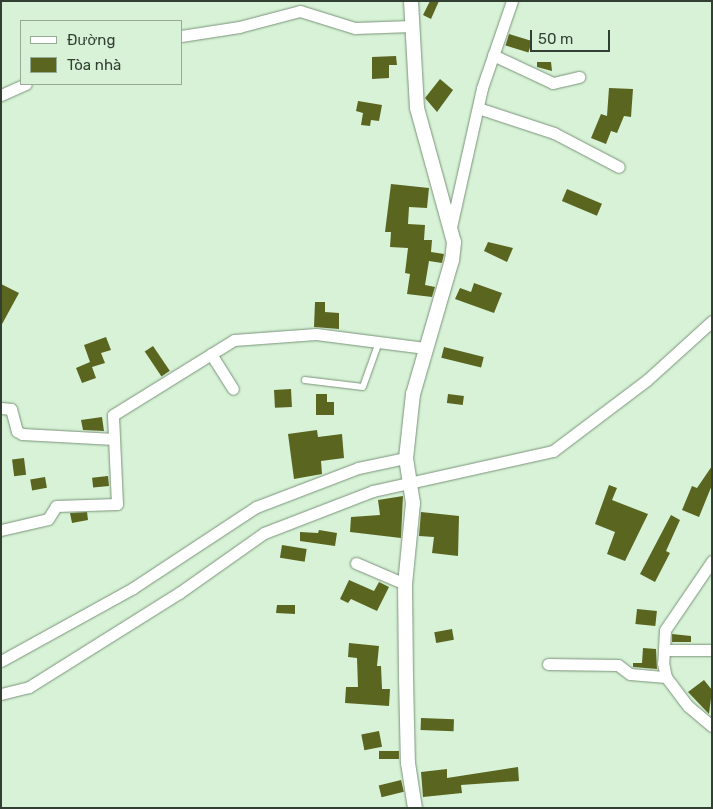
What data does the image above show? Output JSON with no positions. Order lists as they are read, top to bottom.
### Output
{
  "legend": ["Đường", "Tòa nhà"],
  "scale_bar": "50 m"
}
